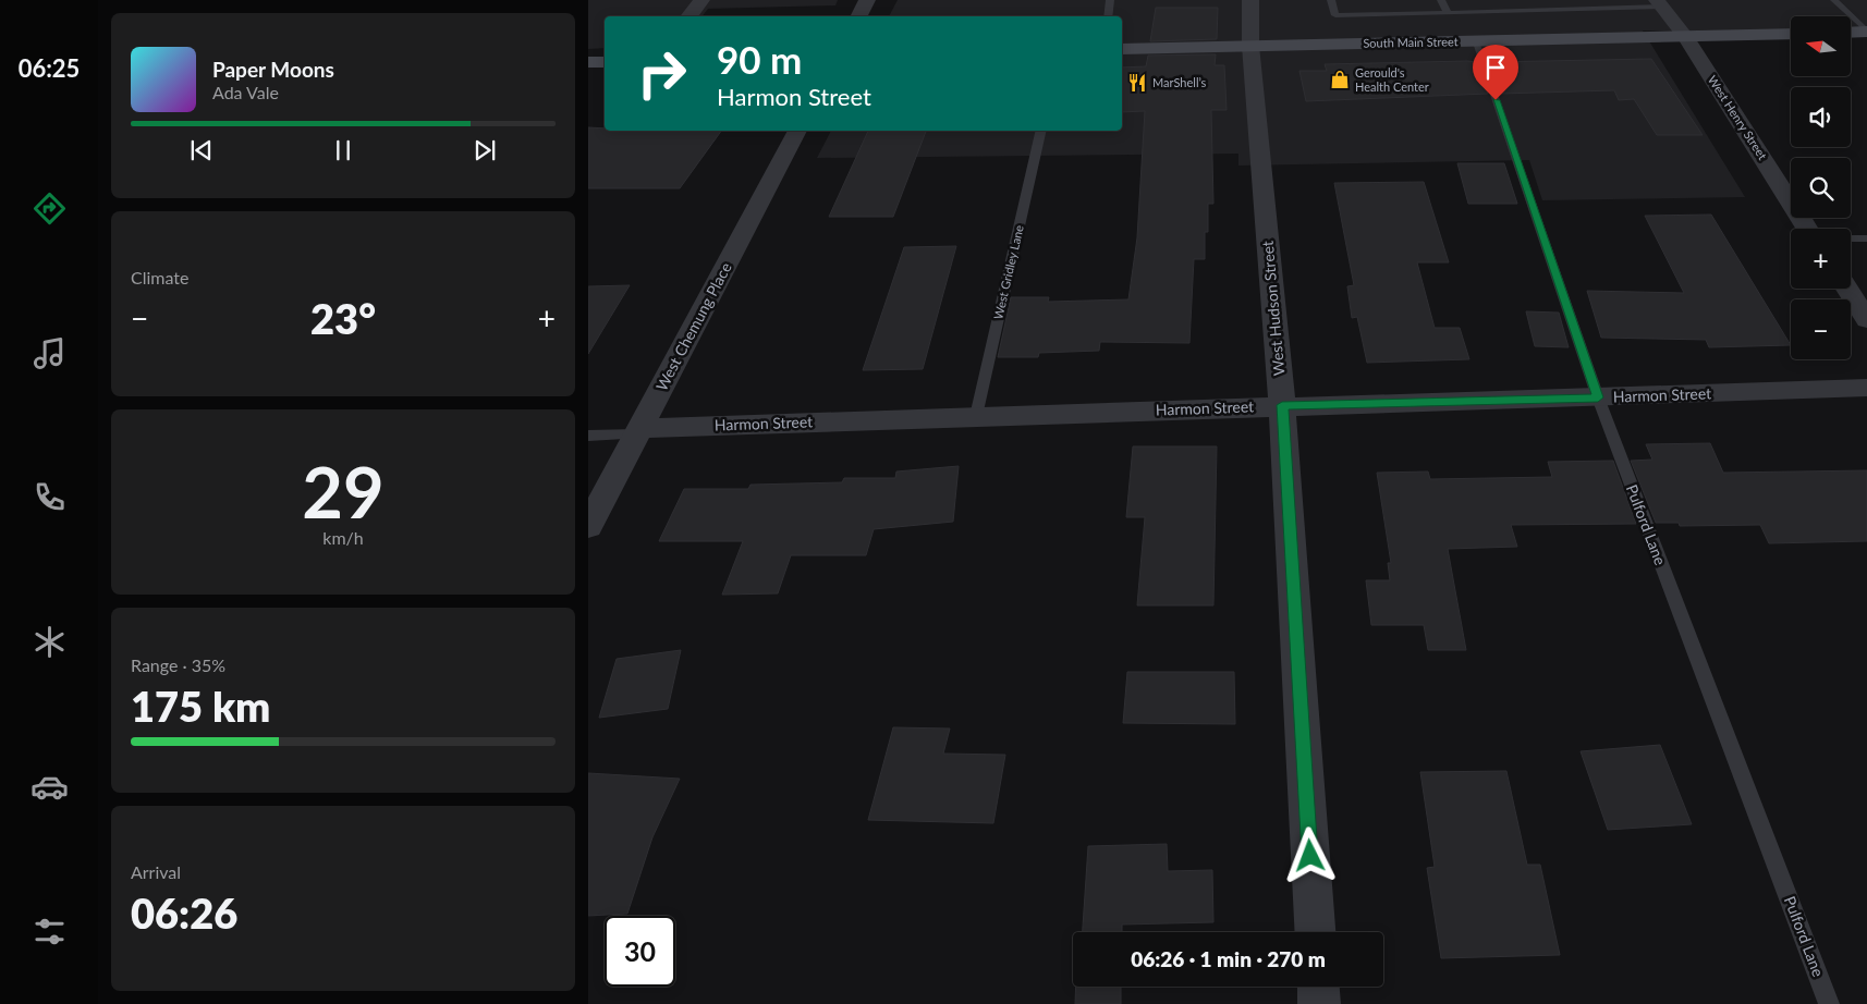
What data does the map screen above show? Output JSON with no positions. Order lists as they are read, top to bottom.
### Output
{
  "streets": {
    "main road": ["South Main Street"],
    "street": [
      "West Henry Street",
      "West Hudson Street",
      "West Chemung Place",
      "Harmon Street"
    ],
    "lane": ["West Gridley Lane", "Pulford Lane"]
  },
  "crossings": [
    ["South Main Street", "West Henry Street"],
    ["South Main Street", "West Hudson Street"],
    ["South Main Street", "Pulford Lane"],
    ["West Gridley Lane", "Harmon Street"],
    ["West Hudson Street", "Harmon Street"],
    ["West Chemung Place", "Harmon Street"],
    ["Harmon Street", "Pulford Lane"]
  ],
  "places": {
    "shop": ["Gerould's Health Center"],
    "restaurant": ["MarShell’s"]
  },
  "north": "left",
  "page": {
    "tabs": "06:25",
    "map_buttons": ["+", "−"],
    "turn": ["90 m", "Harmon Street"],
    "song": ["Paper Moons", "Ada Vale"],
    "tile": [
      "Climate",
      ["29", "km/h"],
      ["Range · 35%", "175 km"],
      ["Arrival", "06:26"]
    ],
    "heat": ["−", "23°", "+"],
    "limit": "30",
    "trip": "06:26 · 1 min · 270 m"
  }
}
